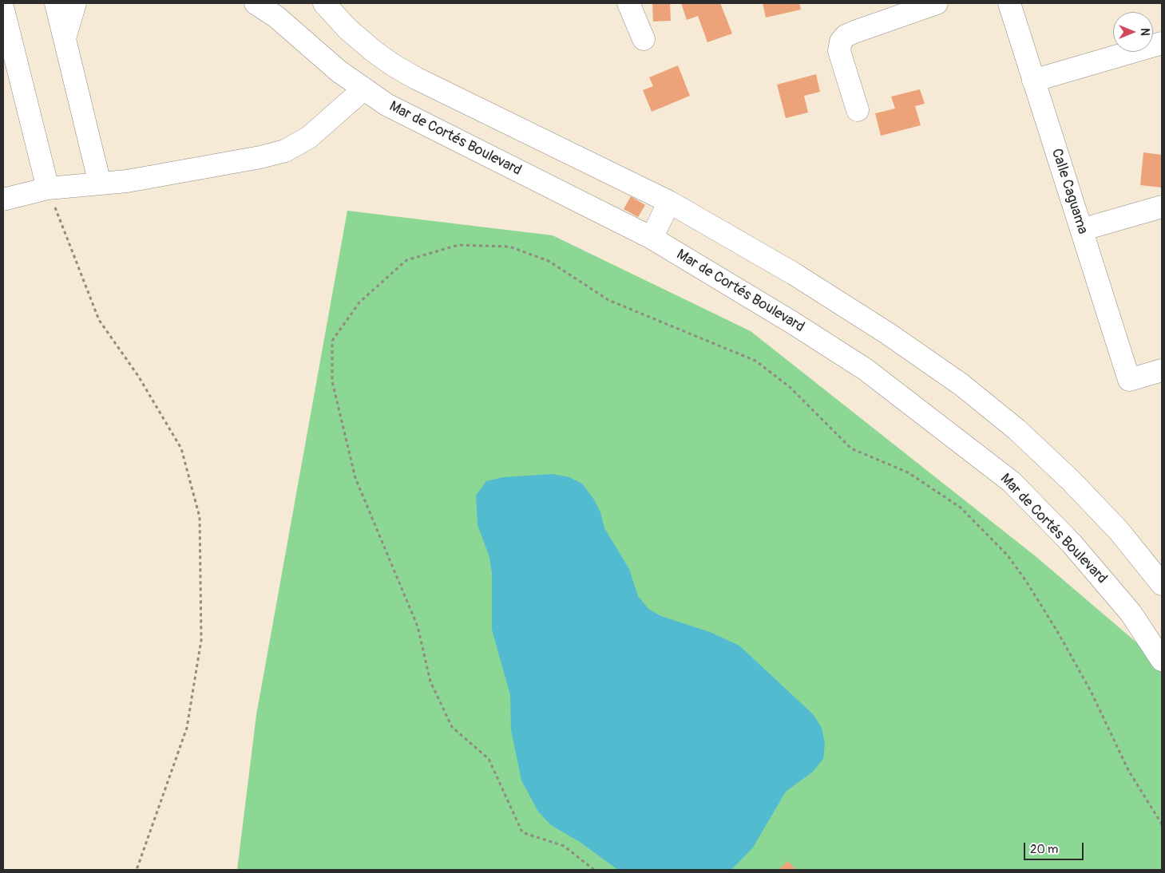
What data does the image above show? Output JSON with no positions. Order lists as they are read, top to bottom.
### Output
{
  "streets": {
    "street": ["Mar de Cortés Boulevard", "Calle Caguama"]
  },
  "scale_bar": "20 m",
  "north": "right"
}
